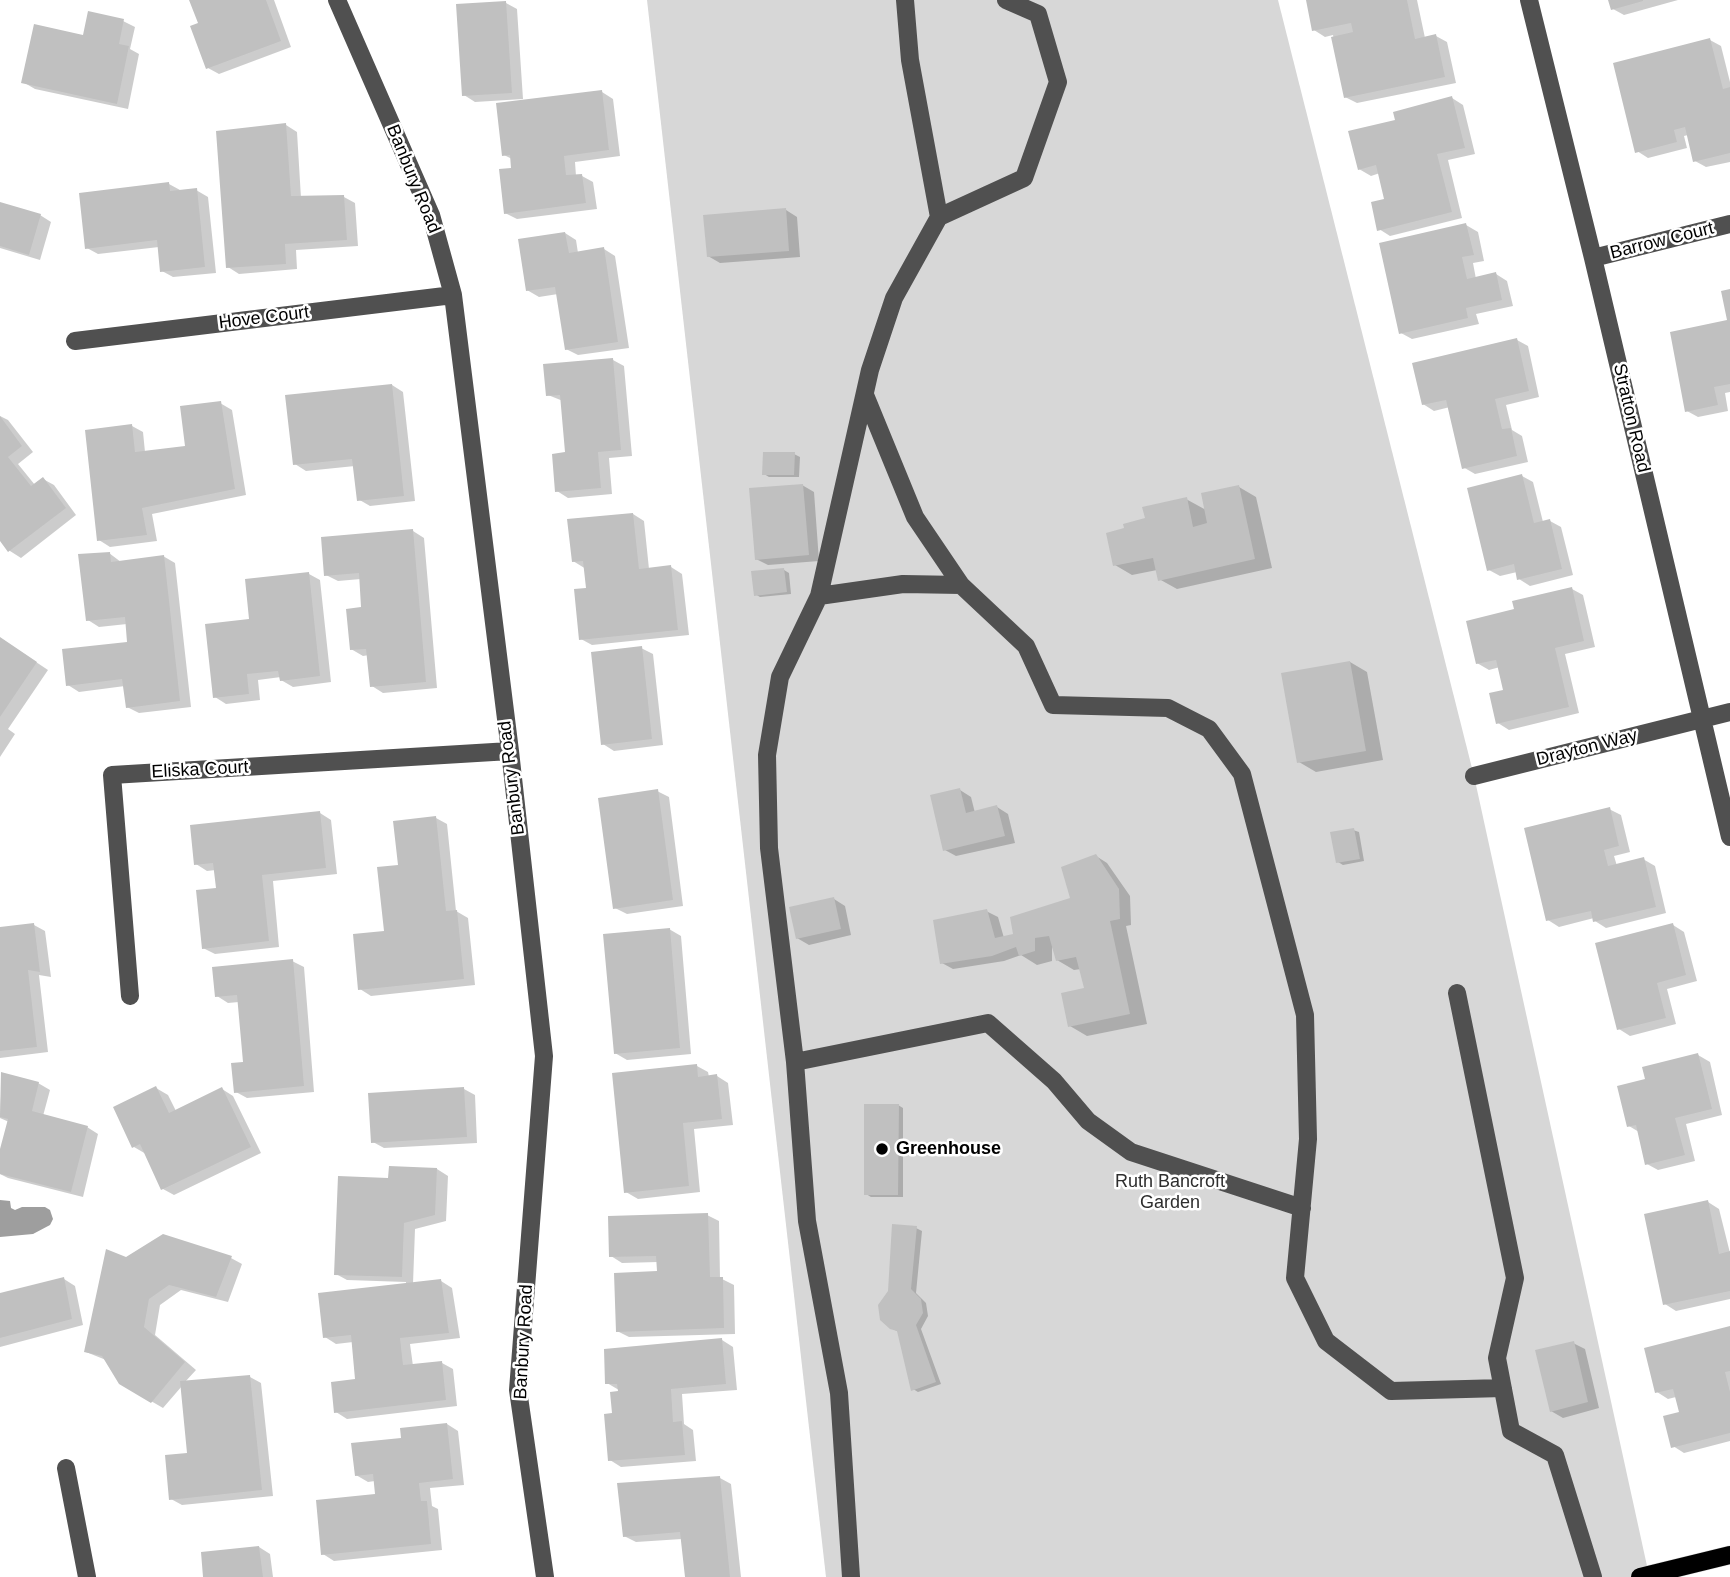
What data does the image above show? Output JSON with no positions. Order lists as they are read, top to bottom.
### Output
{
  "streets": {
    "street": [
      "Banbury Road",
      "Barrow Court",
      "Hove Court",
      "Stratton Road",
      "Drayton Way",
      "Eliska Court"
    ]
  },
  "crossings": [
    ["Banbury Road", "Hove Court"],
    ["Banbury Road", "Eliska Court"],
    ["Barrow Court", "Stratton Road"],
    ["Stratton Road", "Drayton Way"]
  ],
  "parks": ["Ruth Bancroft Garden"],
  "places": ["Greenhouse"]
}
